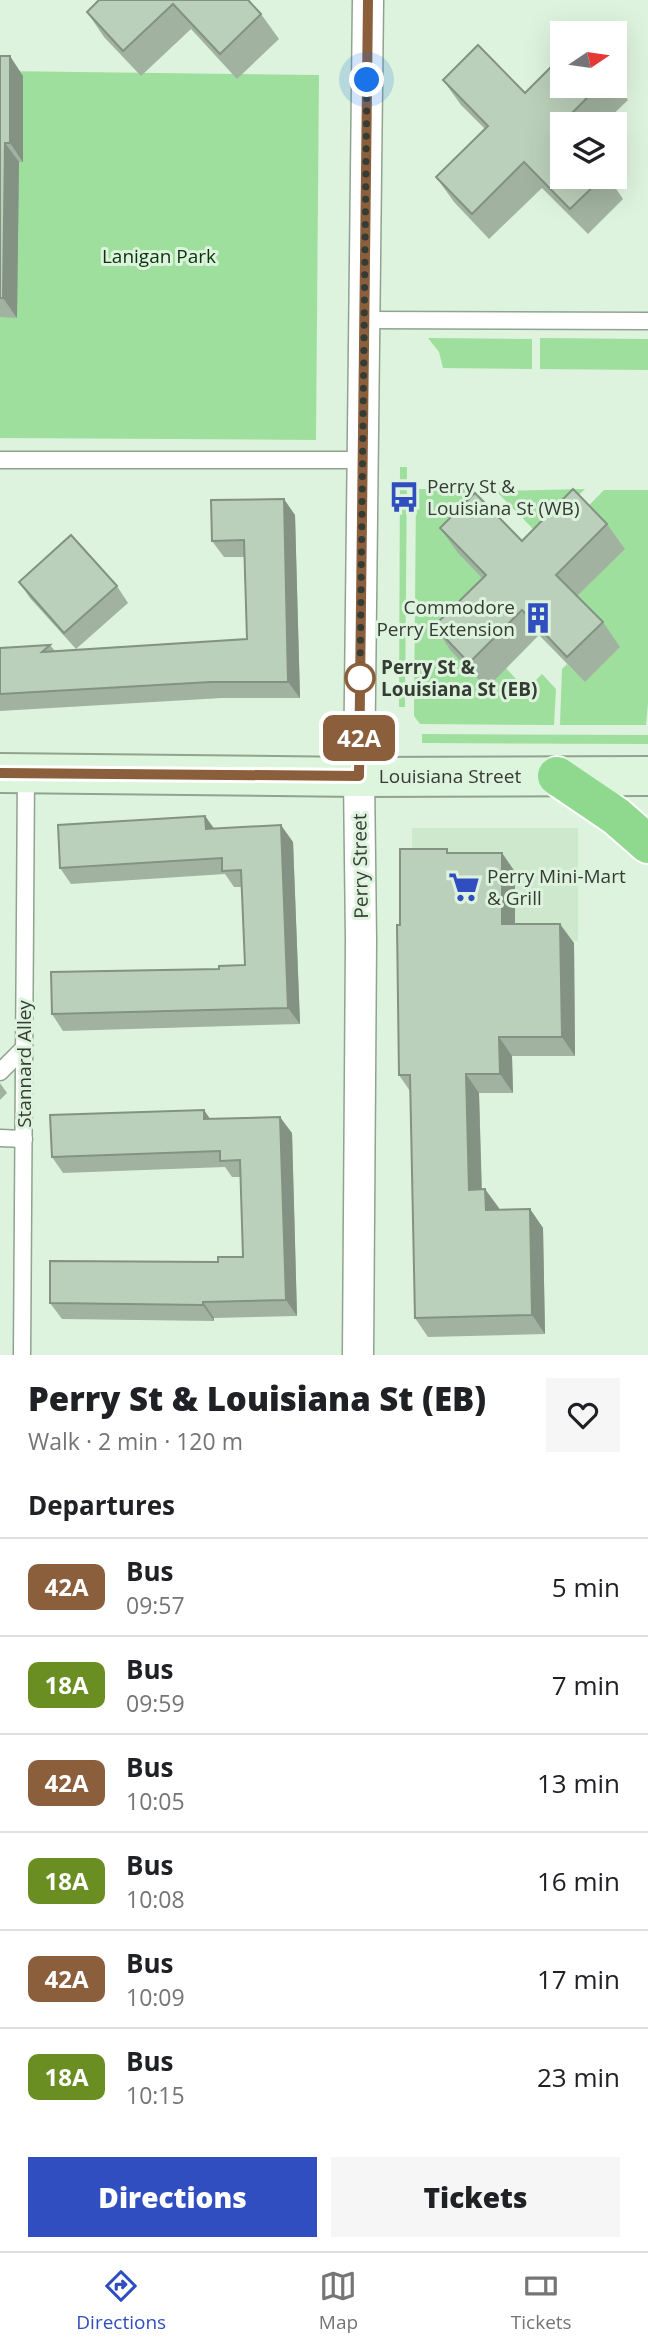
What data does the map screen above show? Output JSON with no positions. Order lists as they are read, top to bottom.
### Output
{
  "streets": {
    "street": ["Louisiana Street", "Perry Street"],
    "lane": ["Stannard Alley"]
  },
  "crossings": [
    ["Louisiana Street", "Perry Street"],
    ["Louisiana Street", "Stannard Alley"]
  ],
  "parks": ["Lanigan Park"],
  "places": {
    "bus stop": ["Perry St & Louisiana St (WB)"],
    "building": ["Commodore Perry Extension"],
    "other": ["Perry St & Louisiana St (EB)"],
    "supermarket": ["Perry Mini-Mart & Grill"]
  },
  "lines": ["bus line 42A"],
  "north": "right",
  "page": {
    "on_map": "42A",
    "heading": [
      ["Perry St & Louisiana St (EB)", "Walk · 2 min · 120 m"],
      "Departures"
    ],
    "list": [
      {
        "mark": "42A",
        "name": "Bus",
        "note": "09:57",
        "value": "5 min"
      },
      {
        "mark": "18A",
        "name": "Bus",
        "note": "09:59",
        "value": "7 min"
      },
      {
        "mark": "42A",
        "name": "Bus",
        "note": "10:05",
        "value": "13 min"
      },
      {
        "mark": "18A",
        "name": "Bus",
        "note": "10:08",
        "value": "16 min"
      },
      {
        "mark": "42A",
        "name": "Bus",
        "note": "10:09",
        "value": "17 min"
      },
      {
        "mark": "18A",
        "name": "Bus",
        "note": "10:15",
        "value": "23 min"
      }
    ],
    "buttons": ["Directions", "Tickets"],
    "tabs": ["Directions", "Map", "Tickets"]
  }
}
